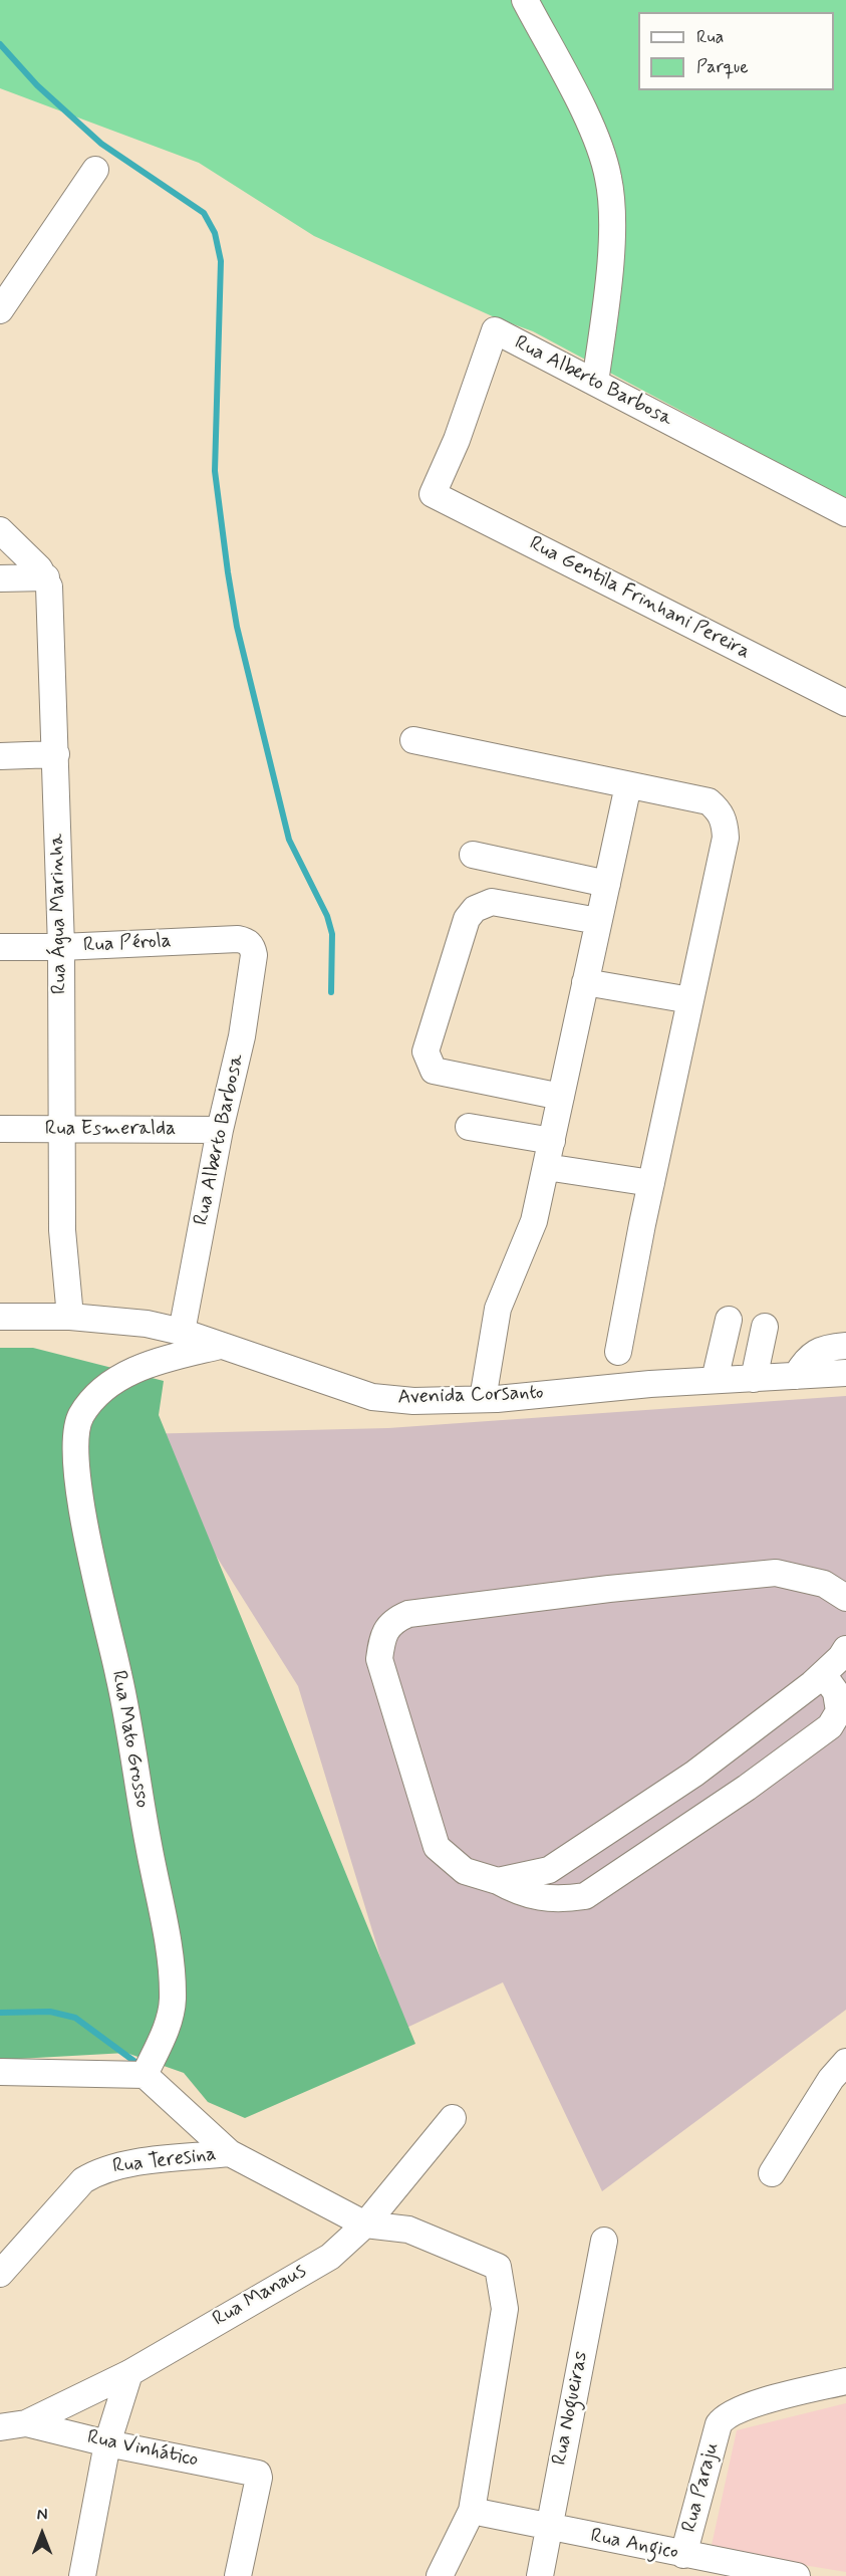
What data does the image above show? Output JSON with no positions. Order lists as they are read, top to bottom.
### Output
{
  "streets": {
    "street": [
      "Rua Alberto Barbosa",
      "Rua Gentila Frinhani Pereira",
      "Rua Água Marinha",
      "Rua Pérola",
      "Rua Esmeralda",
      "Avenida Corsanto",
      "Rua Mato Grosso",
      "Rua Teresina",
      "Rua Manaus",
      "Rua Nogueiras",
      "Rua Vinhático",
      "Rua Paraju",
      "Rua Angico"
    ]
  },
  "crossings": [
    ["Rua Alberto Barbosa", "Rua Gentila Frinhani Pereira"],
    ["Rua Alberto Barbosa", "Rua Pérola"],
    ["Rua Alberto Barbosa", "Rua Esmeralda"],
    ["Rua Alberto Barbosa", "Avenida Corsanto"],
    ["Rua Água Marinha", "Rua Pérola"],
    ["Rua Água Marinha", "Rua Esmeralda"],
    ["Rua Água Marinha", "Avenida Corsanto"],
    ["Avenida Corsanto", "Rua Mato Grosso"],
    ["Rua Manaus", "Rua Vinhático"],
    ["Rua Nogueiras", "Rua Angico"],
    ["Rua Paraju", "Rua Angico"]
  ],
  "legend": ["Rua", "Parque"],
  "north": "top"
}
